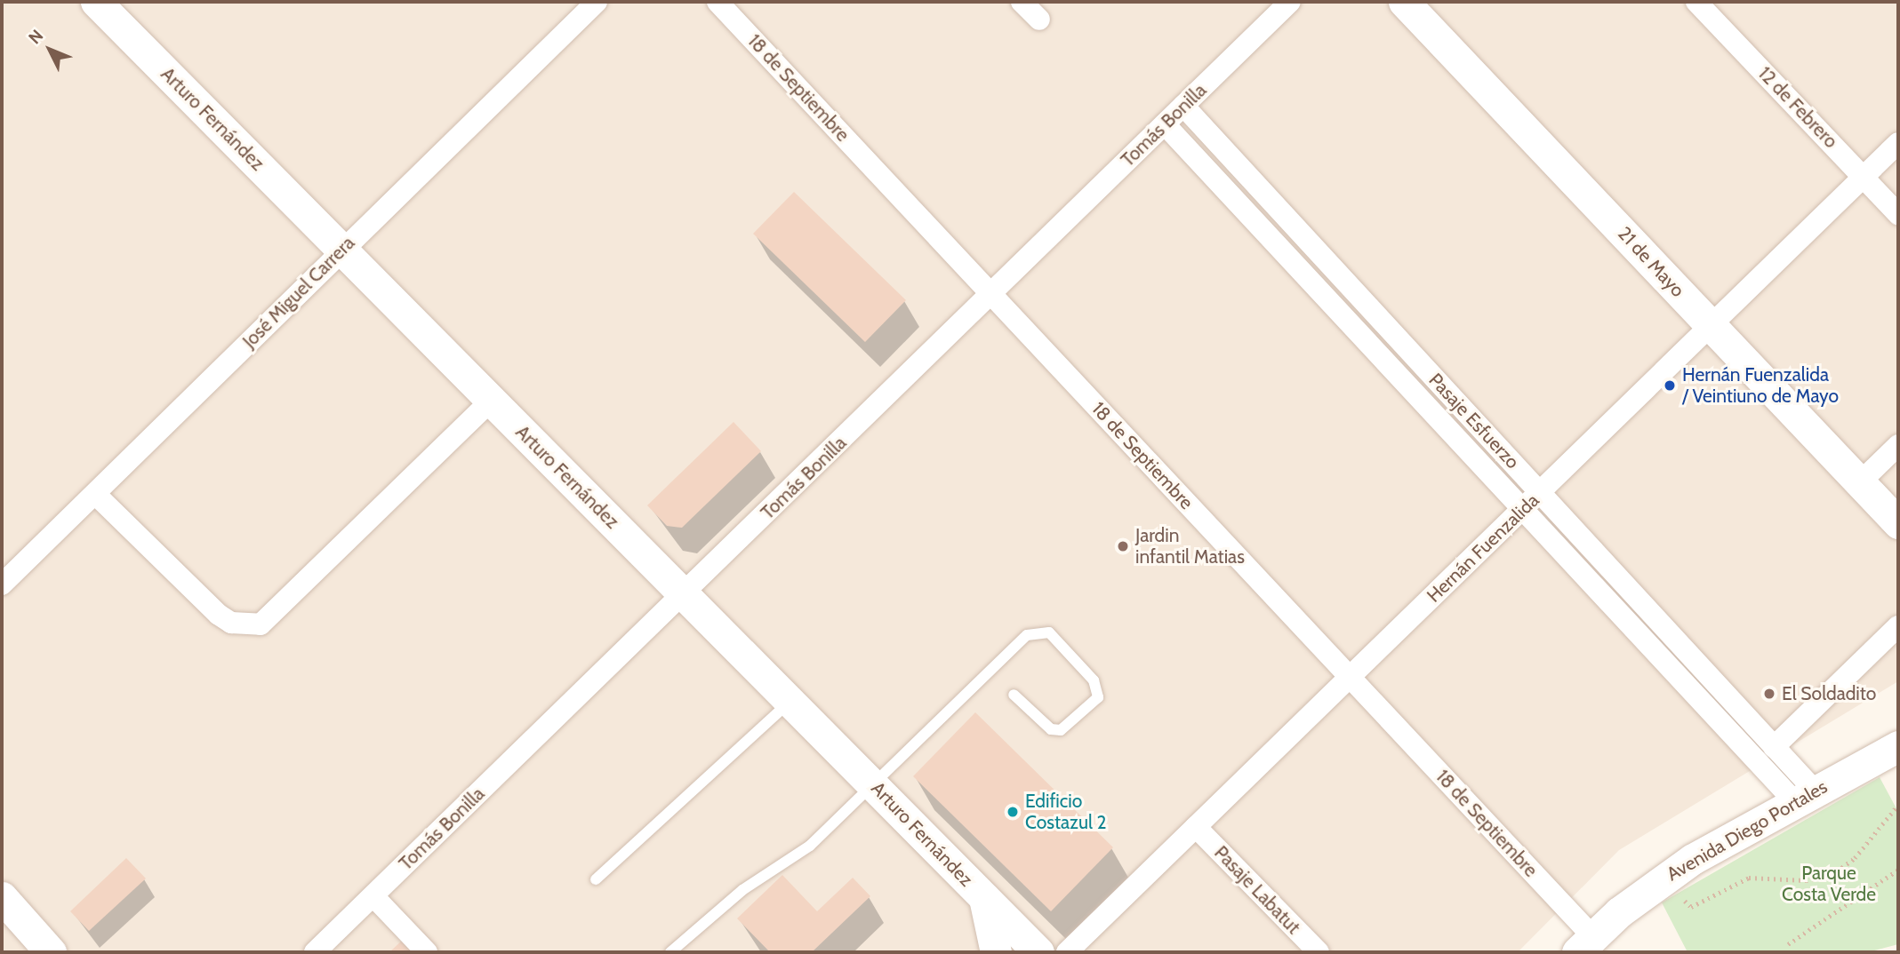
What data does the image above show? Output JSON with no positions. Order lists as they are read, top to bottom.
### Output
{
  "streets": {
    "main road": ["Arturo Fernández", "21 de Mayo", "Avenida Diego Portales"],
    "street": [
      "18 de Septiembre",
      "12 de Febrero",
      "Tomás Bonilla",
      "José Miguel Carrera",
      "Pasaje Esfuerzo",
      "Hernán Fuenzalida",
      "Pasaje Labatut"
    ]
  },
  "crossings": [
    ["18 de Septiembre", "Tomás Bonilla"],
    ["18 de Septiembre", "Hernán Fuenzalida"],
    ["18 de Septiembre", "Avenida Diego Portales"],
    ["12 de Febrero", "Hernán Fuenzalida"],
    ["Arturo Fernández", "Tomás Bonilla"],
    ["Arturo Fernández", "José Miguel Carrera"],
    ["Tomás Bonilla", "Pasaje Esfuerzo"],
    ["21 de Mayo", "Hernán Fuenzalida"],
    ["Pasaje Esfuerzo", "Hernán Fuenzalida"],
    ["Pasaje Esfuerzo", "Avenida Diego Portales"],
    ["Hernán Fuenzalida", "Pasaje Labatut"]
  ],
  "parks": ["Parque Costa Verde"],
  "places": [
    "Hernán Fuenzalida / Veintiuno de Mayo",
    "Jardin infantil Matias",
    "El Soldadito",
    "Edificio Costazul 2"
  ],
  "north": "top left"
}
